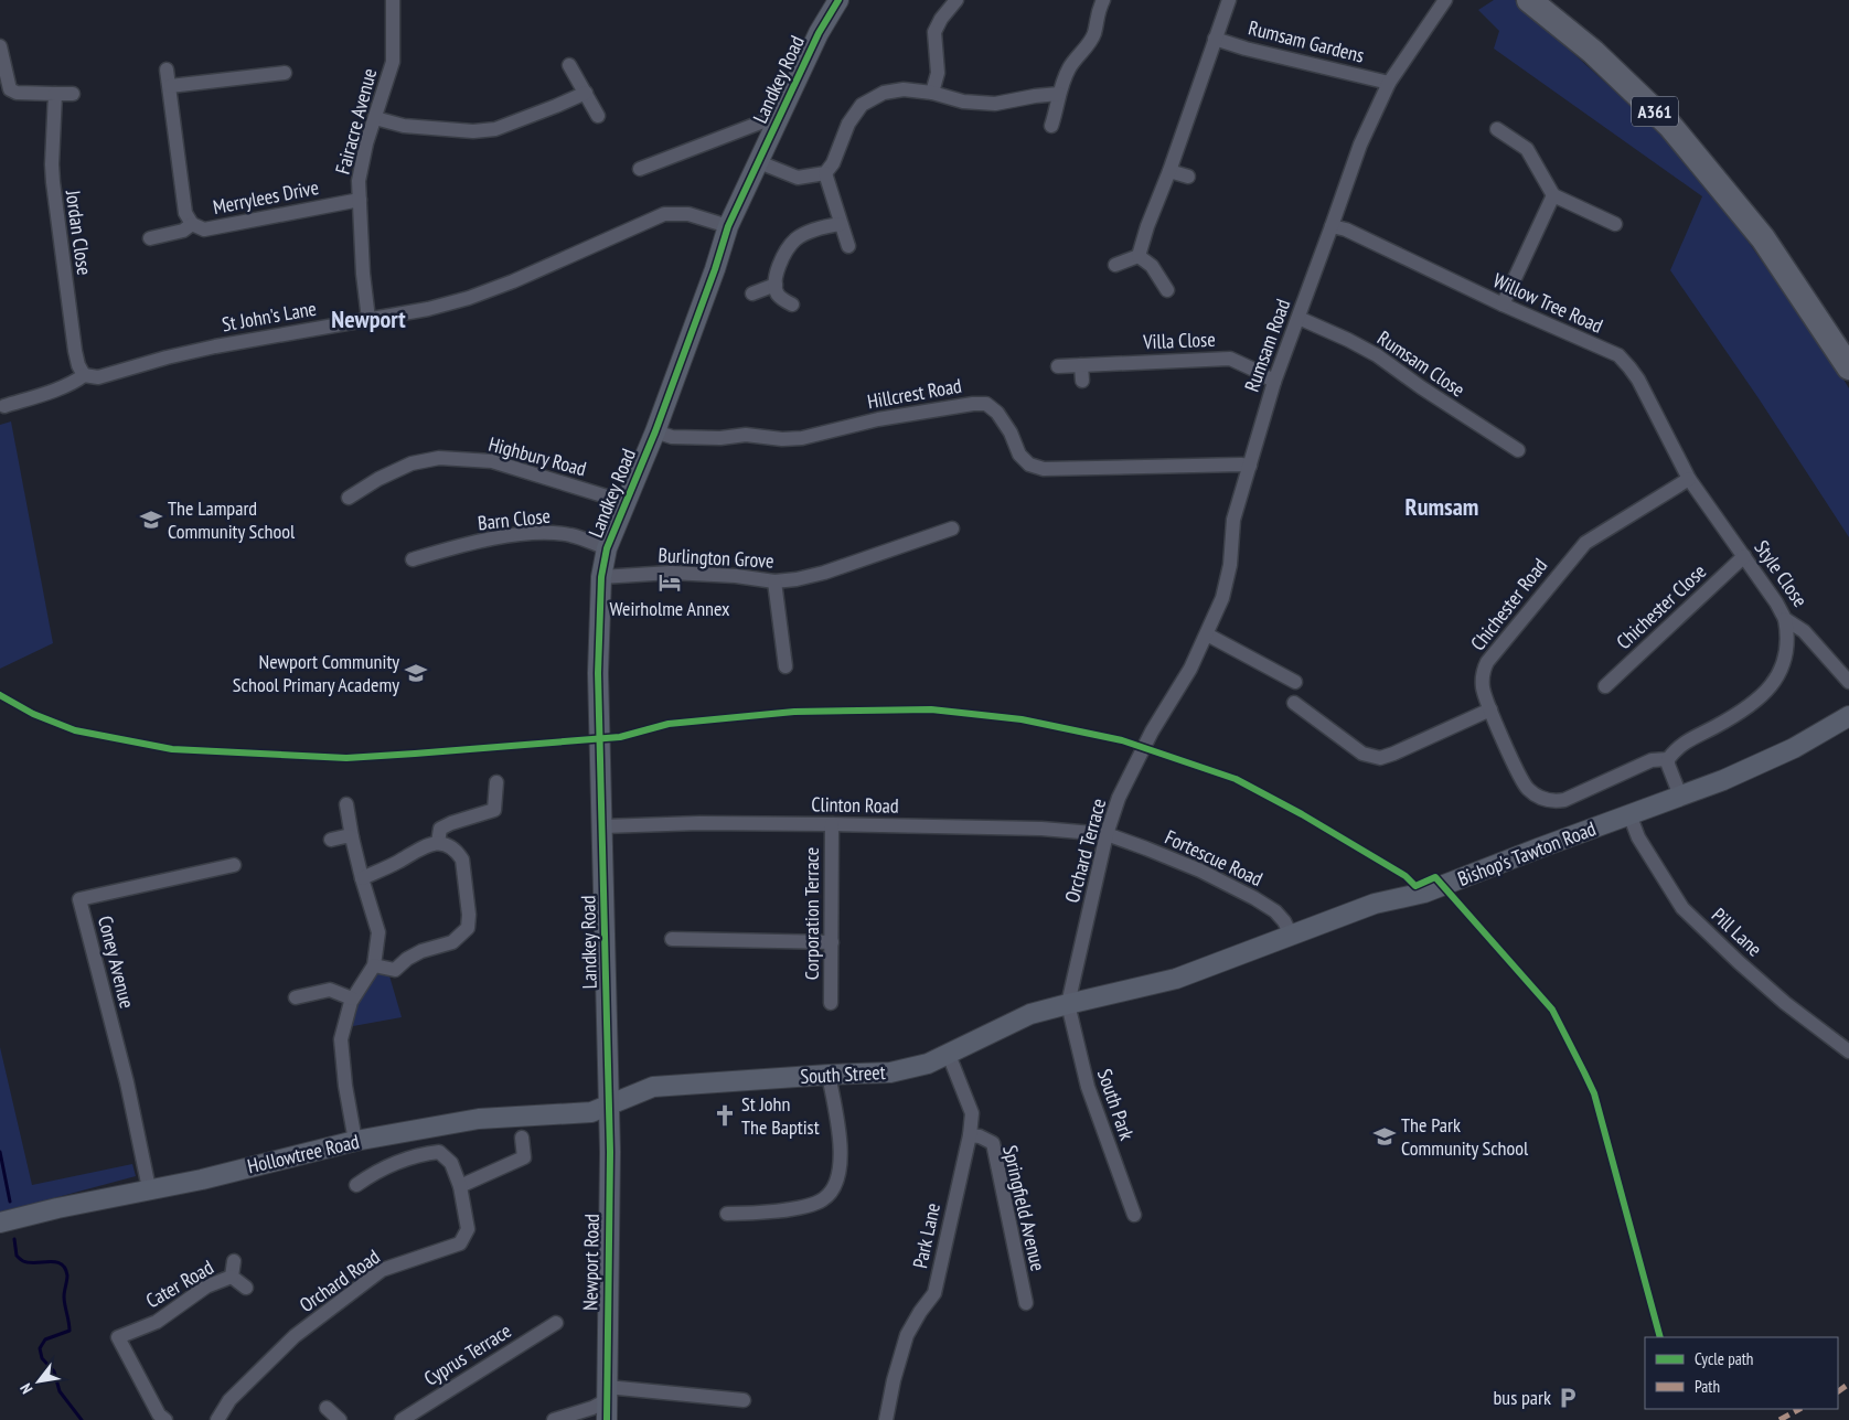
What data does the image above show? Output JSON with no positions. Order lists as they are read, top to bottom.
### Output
{
  "streets": {
    "highway": ["A361"],
    "main road": [
      "Landkey Road",
      "Bishop's Tawton Road",
      "South Street",
      "Hollowtree Road",
      "Newport Road"
    ],
    "street": [
      "Rumsam Gardens",
      "Fairacre Avenue",
      "Merrylees Drive",
      "Jordan Close",
      "Willow Tree Road",
      "St John's Lane",
      "Villa Close",
      "Rumsam Road",
      "Rumsam Close",
      "Hillcrest Road",
      "Highbury Road",
      "Barn Close",
      "Burlington Grove",
      "Style Close",
      "Chichester Road",
      "Chichester Close",
      "Clinton Road",
      "Orchard Terrace",
      "Fortescue Road",
      "Corporation Terrace",
      "Pill Lane",
      "Coney Avenue",
      "South Park",
      "Springfield Avenue",
      "Park Lane",
      "Orchard Road",
      "Cater Road",
      "Cyprus Terrace"
    ]
  },
  "crossings": [
    ["Rumsam Gardens", "Rumsam Road"],
    ["Landkey Road", "St John's Lane"],
    ["Landkey Road", "Hillcrest Road"],
    ["Landkey Road", "Highbury Road"],
    ["Landkey Road", "Barn Close"],
    ["Landkey Road", "Burlington Grove"],
    ["Landkey Road", "Clinton Road"],
    ["Landkey Road", "South Street"],
    ["Landkey Road", "Hollowtree Road"],
    ["Landkey Road", "Newport Road"],
    ["Fairacre Avenue", "Merrylees Drive"],
    ["Fairacre Avenue", "St John's Lane"],
    ["Jordan Close", "St John's Lane"],
    ["Willow Tree Road", "Rumsam Road"],
    ["Willow Tree Road", "Style Close"],
    ["Willow Tree Road", "Chichester Road"],
    ["Villa Close", "Rumsam Road"],
    ["Rumsam Road", "Rumsam Close"],
    ["Rumsam Road", "Hillcrest Road"],
    ["Rumsam Road", "Orchard Terrace"],
    ["Style Close", "Chichester Road"],
    ["Style Close", "Chichester Close"],
    ["Clinton Road", "Orchard Terrace"],
    ["Clinton Road", "Fortescue Road"],
    ["Clinton Road", "Corporation Terrace"],
    ["Orchard Terrace", "Bishop's Tawton Road"],
    ["Orchard Terrace", "Fortescue Road"],
    ["Orchard Terrace", "South Street"],
    ["Orchard Terrace", "South Park"],
    ["Bishop's Tawton Road", "Fortescue Road"],
    ["Bishop's Tawton Road", "Pill Lane"],
    ["Bishop's Tawton Road", "South Street"],
    ["Bishop's Tawton Road", "South Park"],
    ["Coney Avenue", "Hollowtree Road"],
    ["South Street", "South Park"],
    ["South Street", "Hollowtree Road"],
    ["South Street", "Park Lane"],
    ["South Street", "Newport Road"],
    ["Hollowtree Road", "Newport Road"],
    ["Springfield Avenue", "Park Lane"]
  ],
  "districts": ["Newport", "Rumsam"],
  "places": {
    "school or university": ["The Lampard Community School", "Newport Community School Primary Academy", "The Park Community School"],
    "hotel": ["Weirholme Annex"],
    "church": ["St John The Baptist"],
    "parking": ["bus park"]
  },
  "legend": ["Cycle path", "Path"],
  "north": "bottom left"
}
